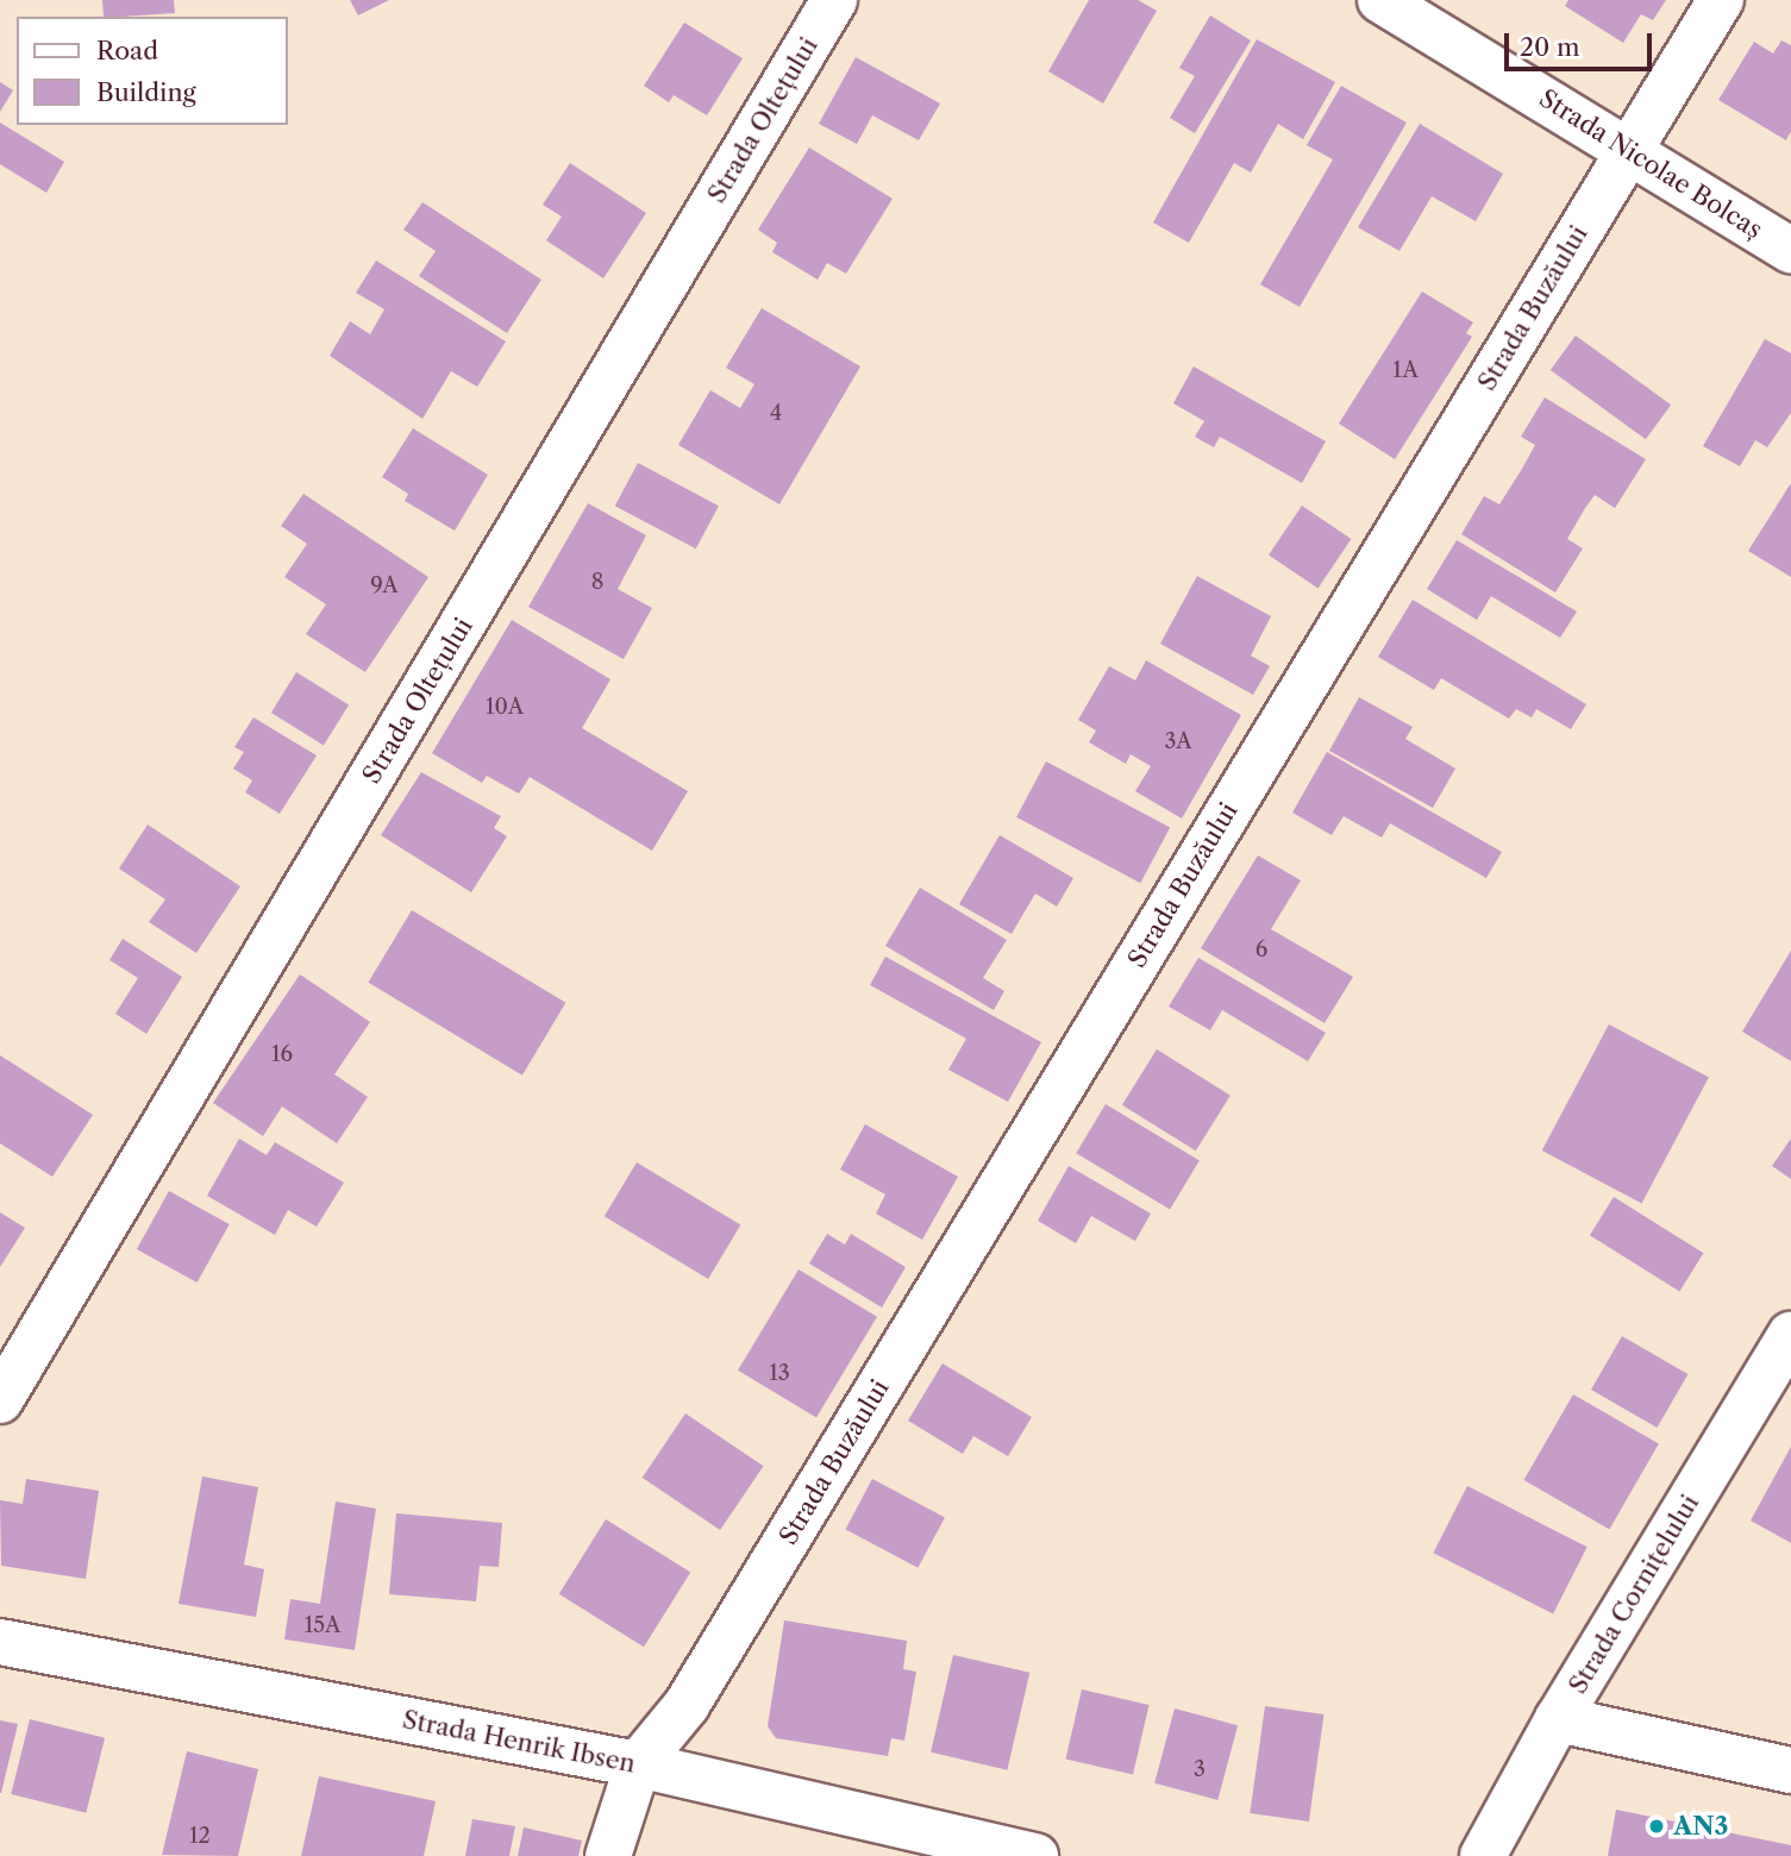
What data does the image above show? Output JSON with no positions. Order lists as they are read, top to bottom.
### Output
{
  "streets": {
    "street": [
      "Strada Oltețului",
      "Strada Nicolae Bolcaș",
      "Strada Buzăului",
      "Strada Cornițelului",
      "Strada Henrik Ibsen"
    ]
  },
  "crossings": [
    ["Strada Nicolae Bolcaș", "Strada Buzăului"],
    ["Strada Buzăului", "Strada Henrik Ibsen"]
  ],
  "places": ["AN3"],
  "house_numbers": [
    "1A",
    "4",
    "8",
    "9A",
    "10A",
    "3A",
    "6",
    "16",
    "13",
    "15A",
    "3",
    "12"
  ],
  "legend": ["Road", "Building"],
  "scale_bar": "20 m"
}
